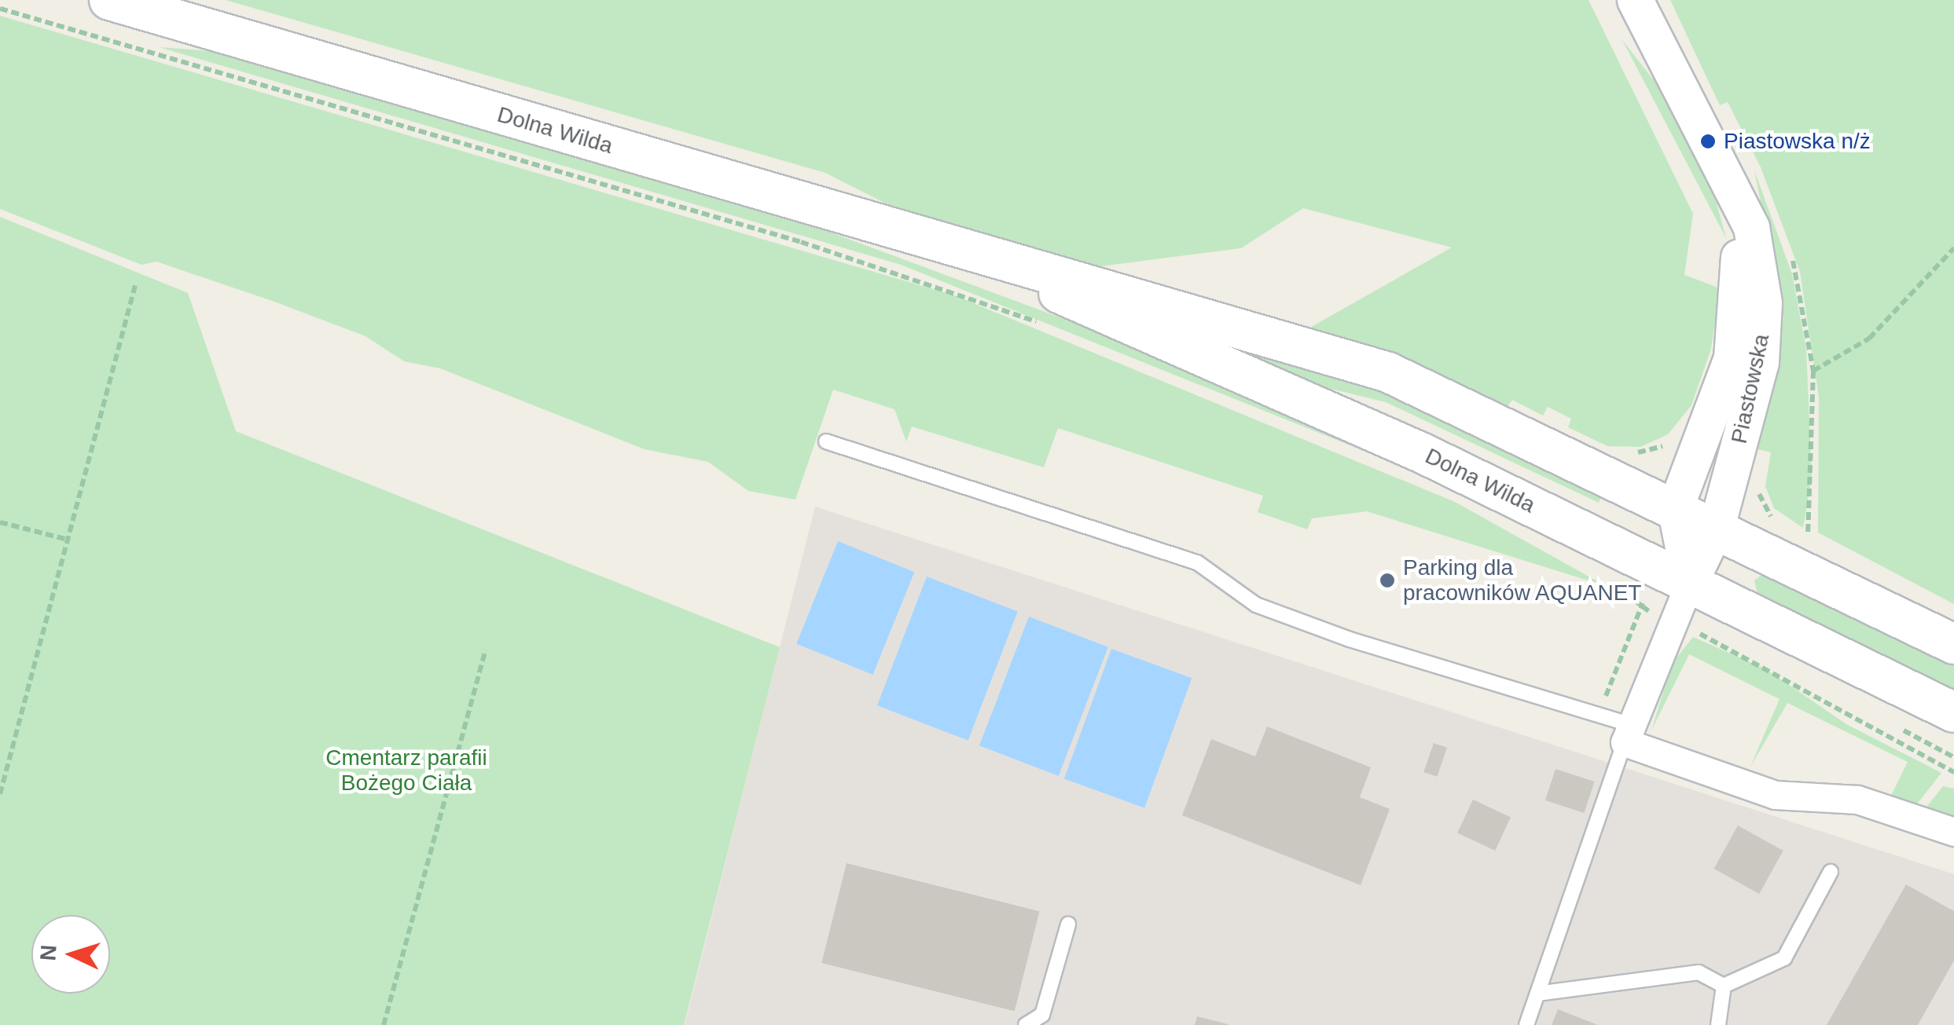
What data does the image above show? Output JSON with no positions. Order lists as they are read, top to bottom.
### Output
{
  "streets": {
    "main road": ["Dolna Wilda"],
    "street": ["Piastowska"]
  },
  "crossings": [
    ["Dolna Wilda", "Piastowska"]
  ],
  "parks": ["Cmentarz parafii Bożego Ciała"],
  "places": ["Piastowska n/ż", "Parking dla pracowników AQUANET"],
  "north": "left"
}
